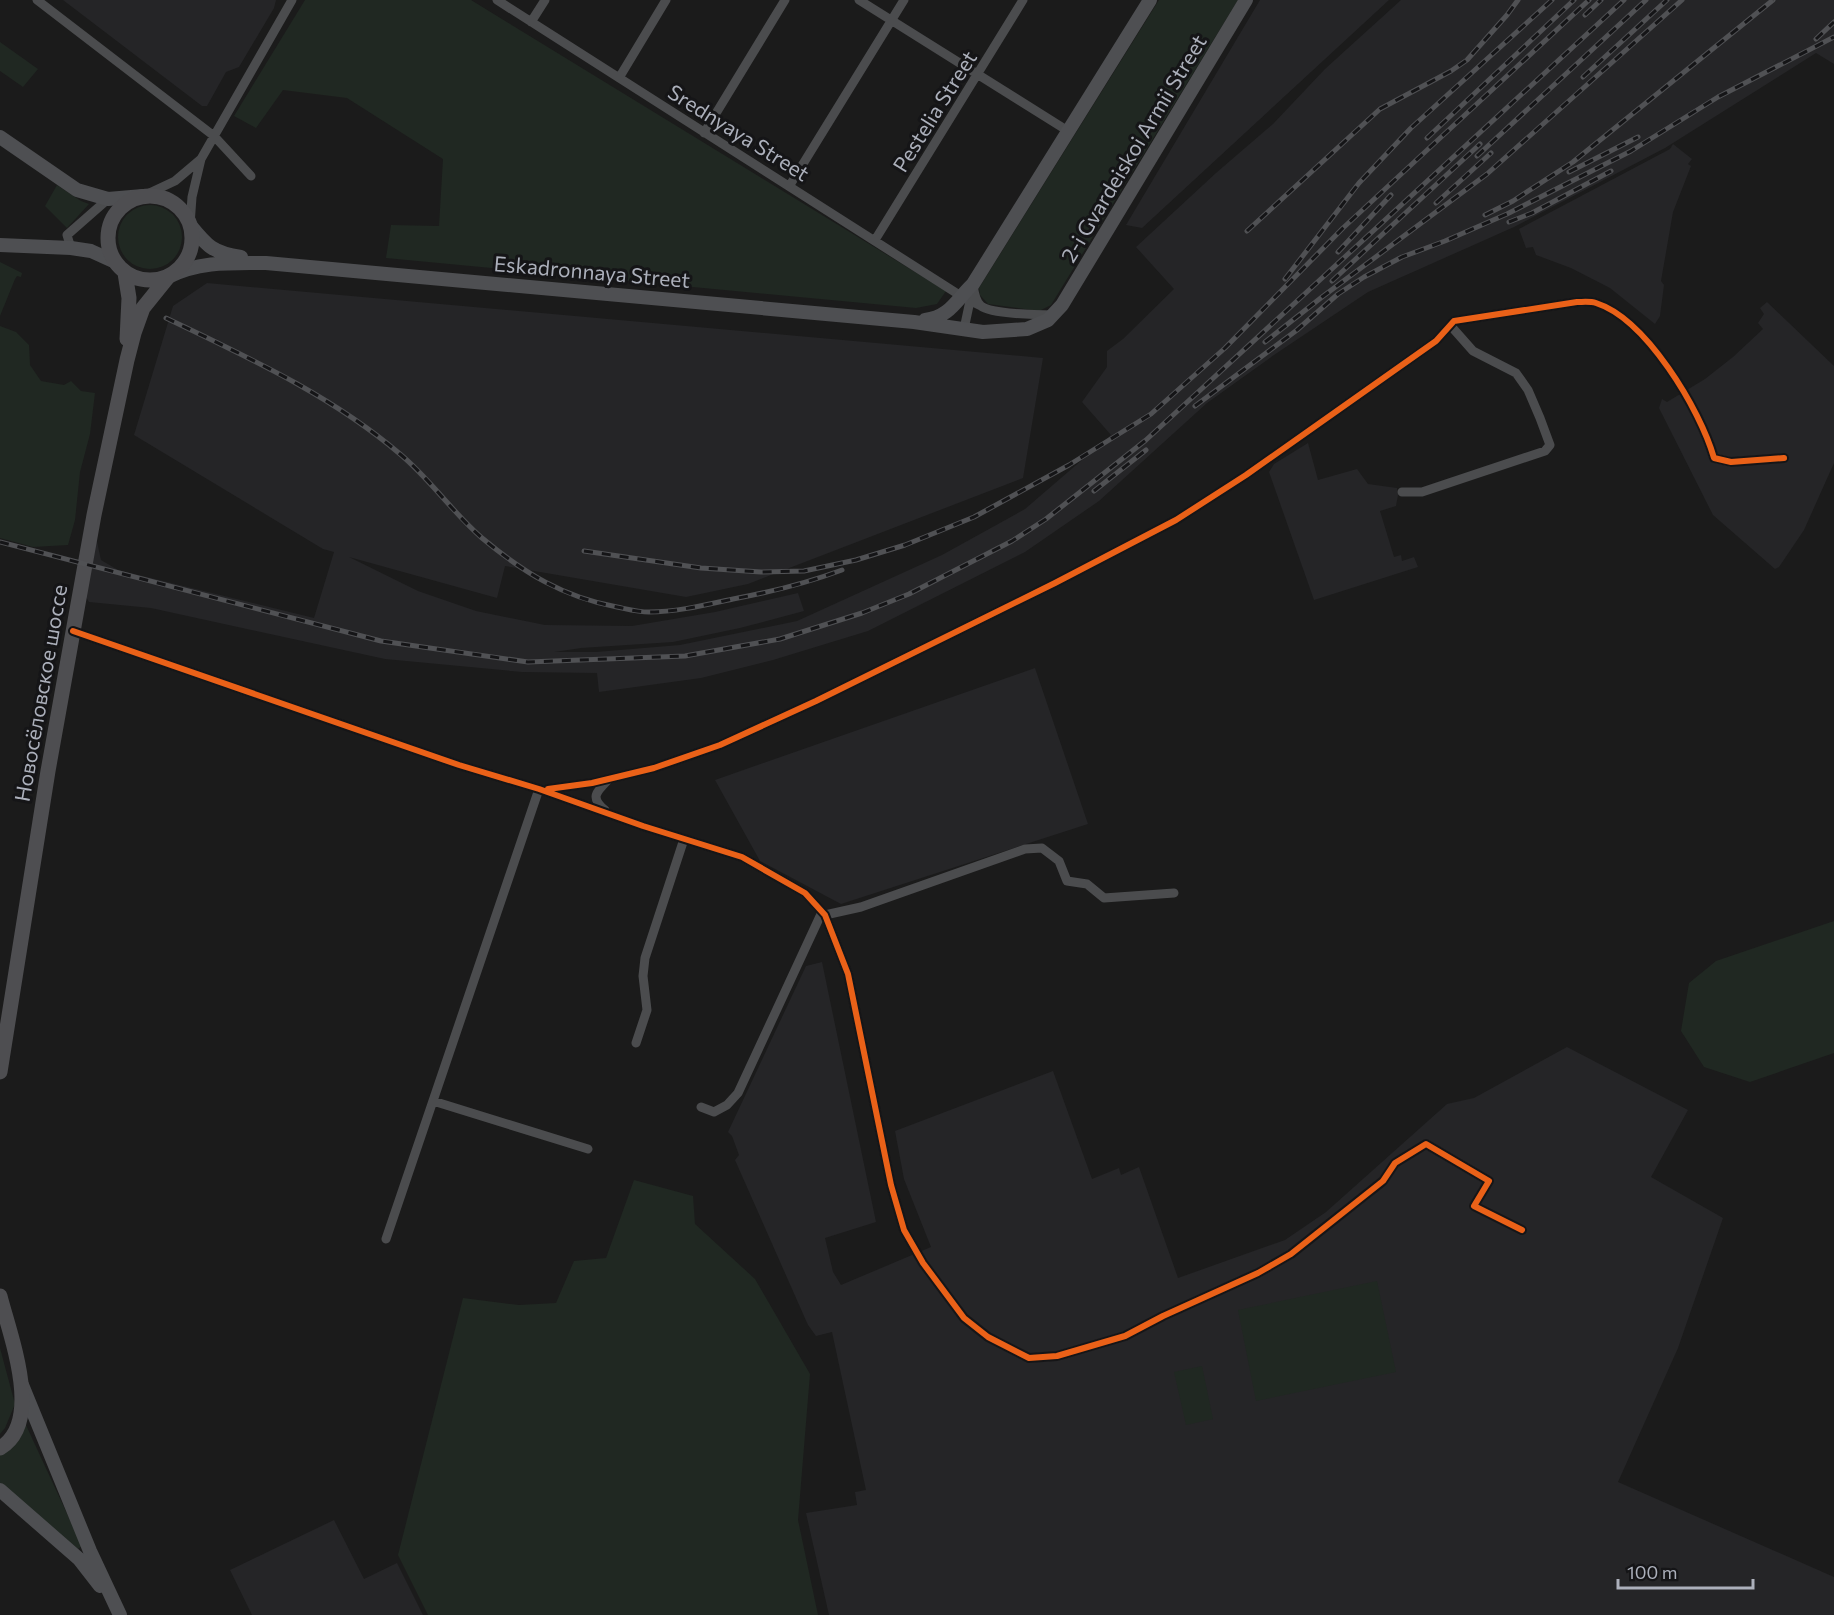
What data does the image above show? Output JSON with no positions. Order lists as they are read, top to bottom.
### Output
{
  "streets": {
    "main road": ["2-i Gvardeiskoi Armii Street", "Eskadronnaya Street", "Новосёловское шоссе"],
    "street": ["Pestelia Street", "Srednyaya Street"]
  },
  "crossings": [
    ["Pestelia Street", "Srednyaya Street"],
    ["Srednyaya Street", "2-i Gvardeiskoi Armii Street"],
    ["Srednyaya Street", "Eskadronnaya Street"],
    ["2-i Gvardeiskoi Armii Street", "Eskadronnaya Street"]
  ],
  "scale_bar": "100 m"
}
